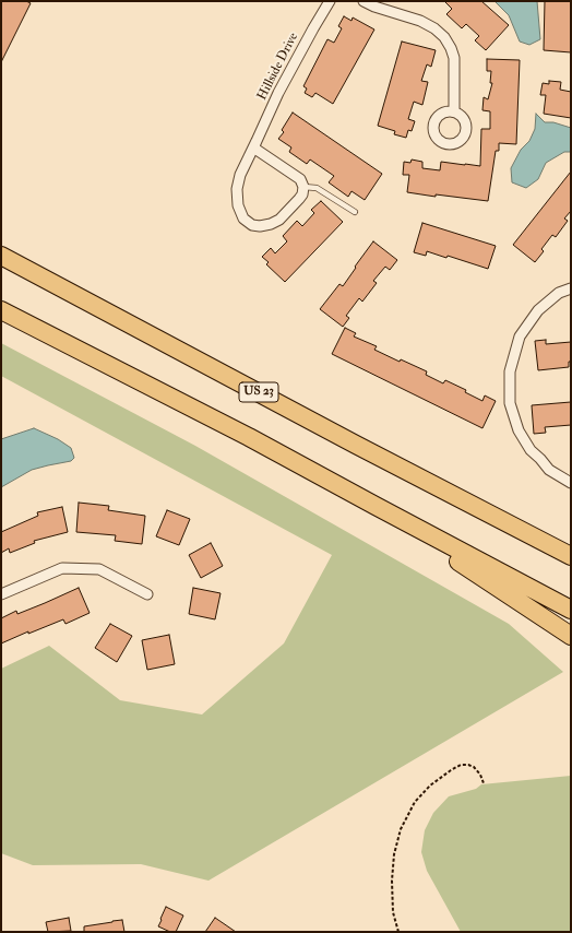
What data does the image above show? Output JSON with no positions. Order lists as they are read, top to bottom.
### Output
{
  "streets": {
    "highway": ["US 23"],
    "street": ["Hillside Drive"]
  }
}
